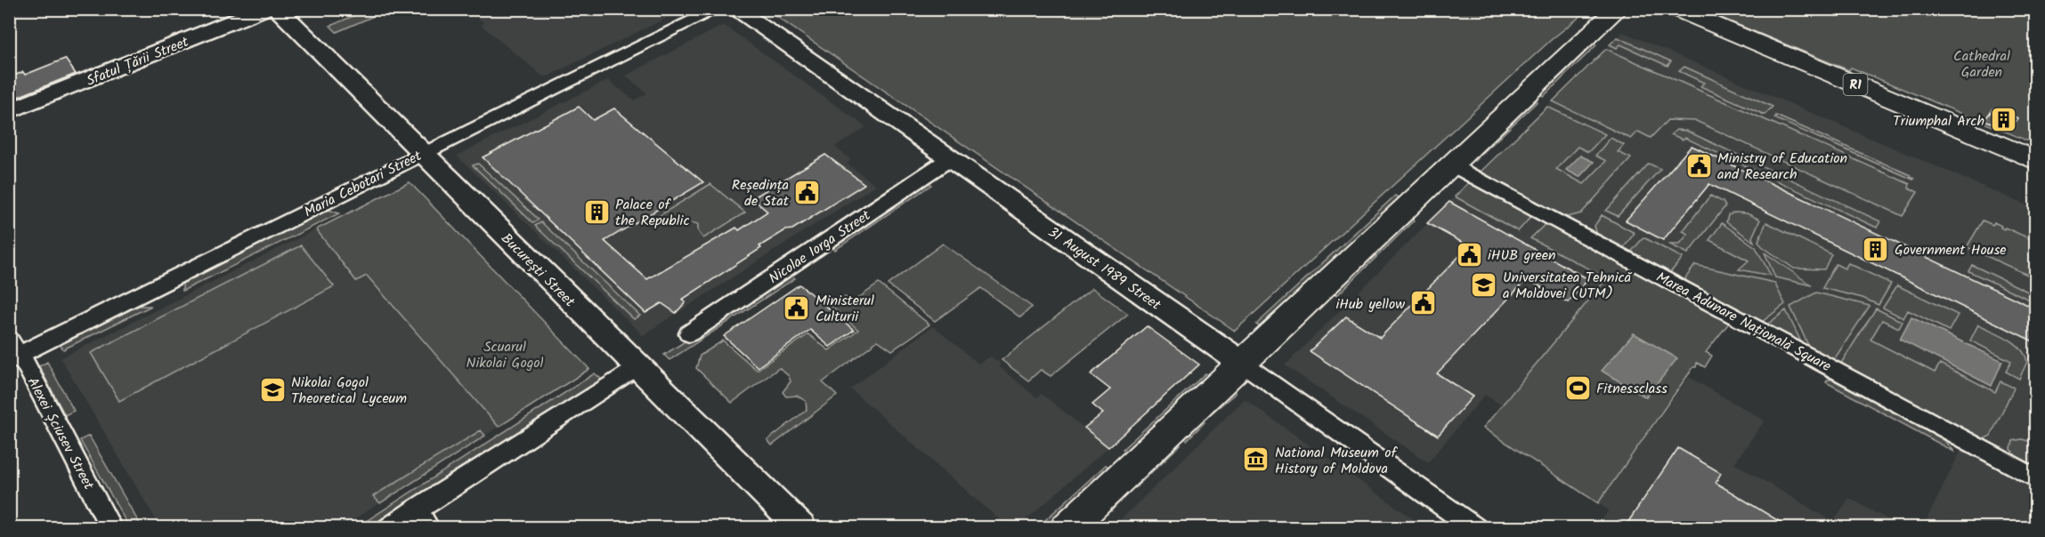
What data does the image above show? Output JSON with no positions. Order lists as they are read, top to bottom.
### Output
{
  "streets": {
    "main road": [
      "Sfatul Țării Street",
      "R1",
      "31 August 1989 Street",
      "București Street"
    ],
    "street": [
      "Maria Cebotari Street",
      "Nicolae Iorga Street",
      "Marea Adunare Națională Square",
      "Alexei Șciusev Street"
    ]
  },
  "crossings": [
    ["Maria Cebotari Street", "București Street"],
    ["Maria Cebotari Street", "Alexei Șciusev Street"],
    ["Nicolae Iorga Street", "31 August 1989 Street"]
  ],
  "parks": ["Cathedral Garden", "Scuarul Nikolai Gogol"],
  "places": {
    "building": ["Triumphal Arch", "Palace of the Republic", "Government House"],
    "public building": [
      "Ministry of Education and Research",
      "Reședința de Stat",
      "iHUB green",
      "iHub yellow",
      "Ministerul Culturii"
    ],
    "school or university": ["Universitatea Tehnică a Moldovei (UTM)", "Nikolai Gogol Theoretical Lyceum"],
    "sports": ["Fitnessclass"],
    "museum": ["National Museum of History of Moldova"]
  }
}
